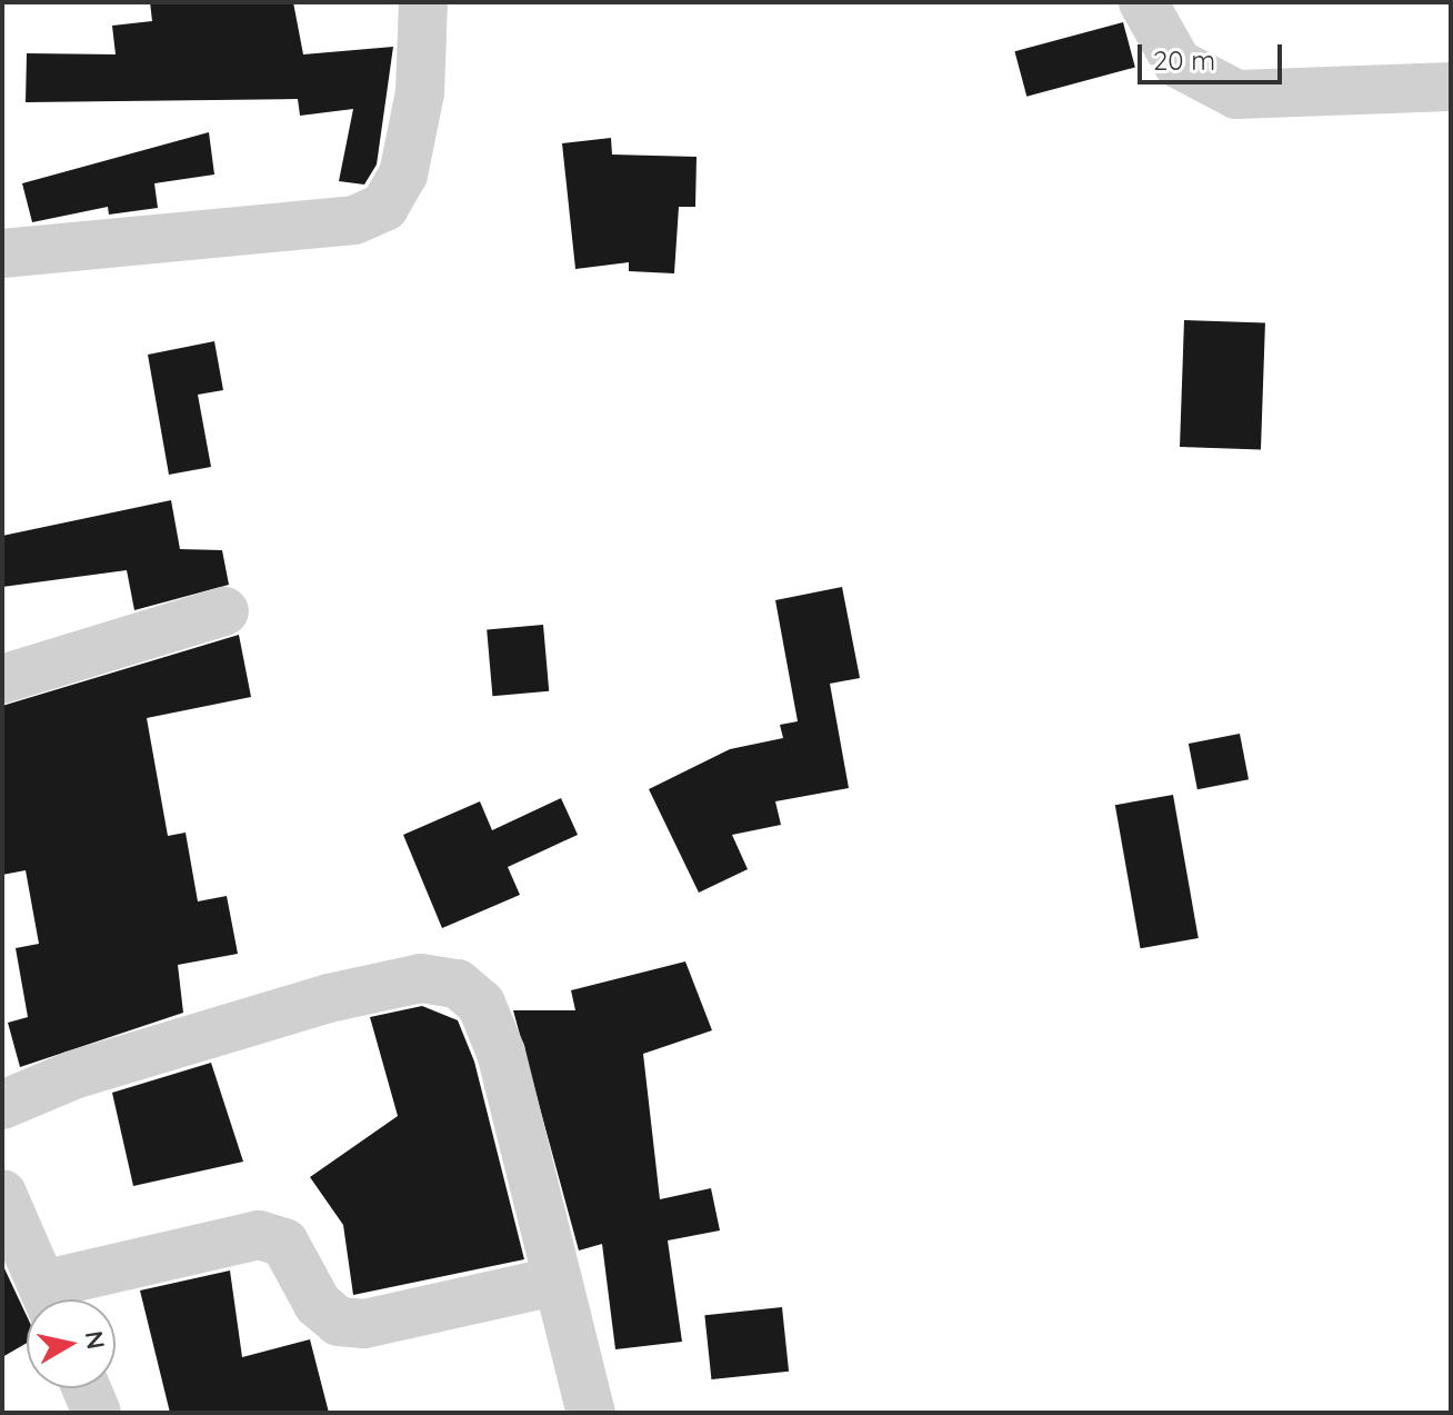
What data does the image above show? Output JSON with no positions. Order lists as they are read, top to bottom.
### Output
{
  "scale_bar": "20 m",
  "north": "right"
}
